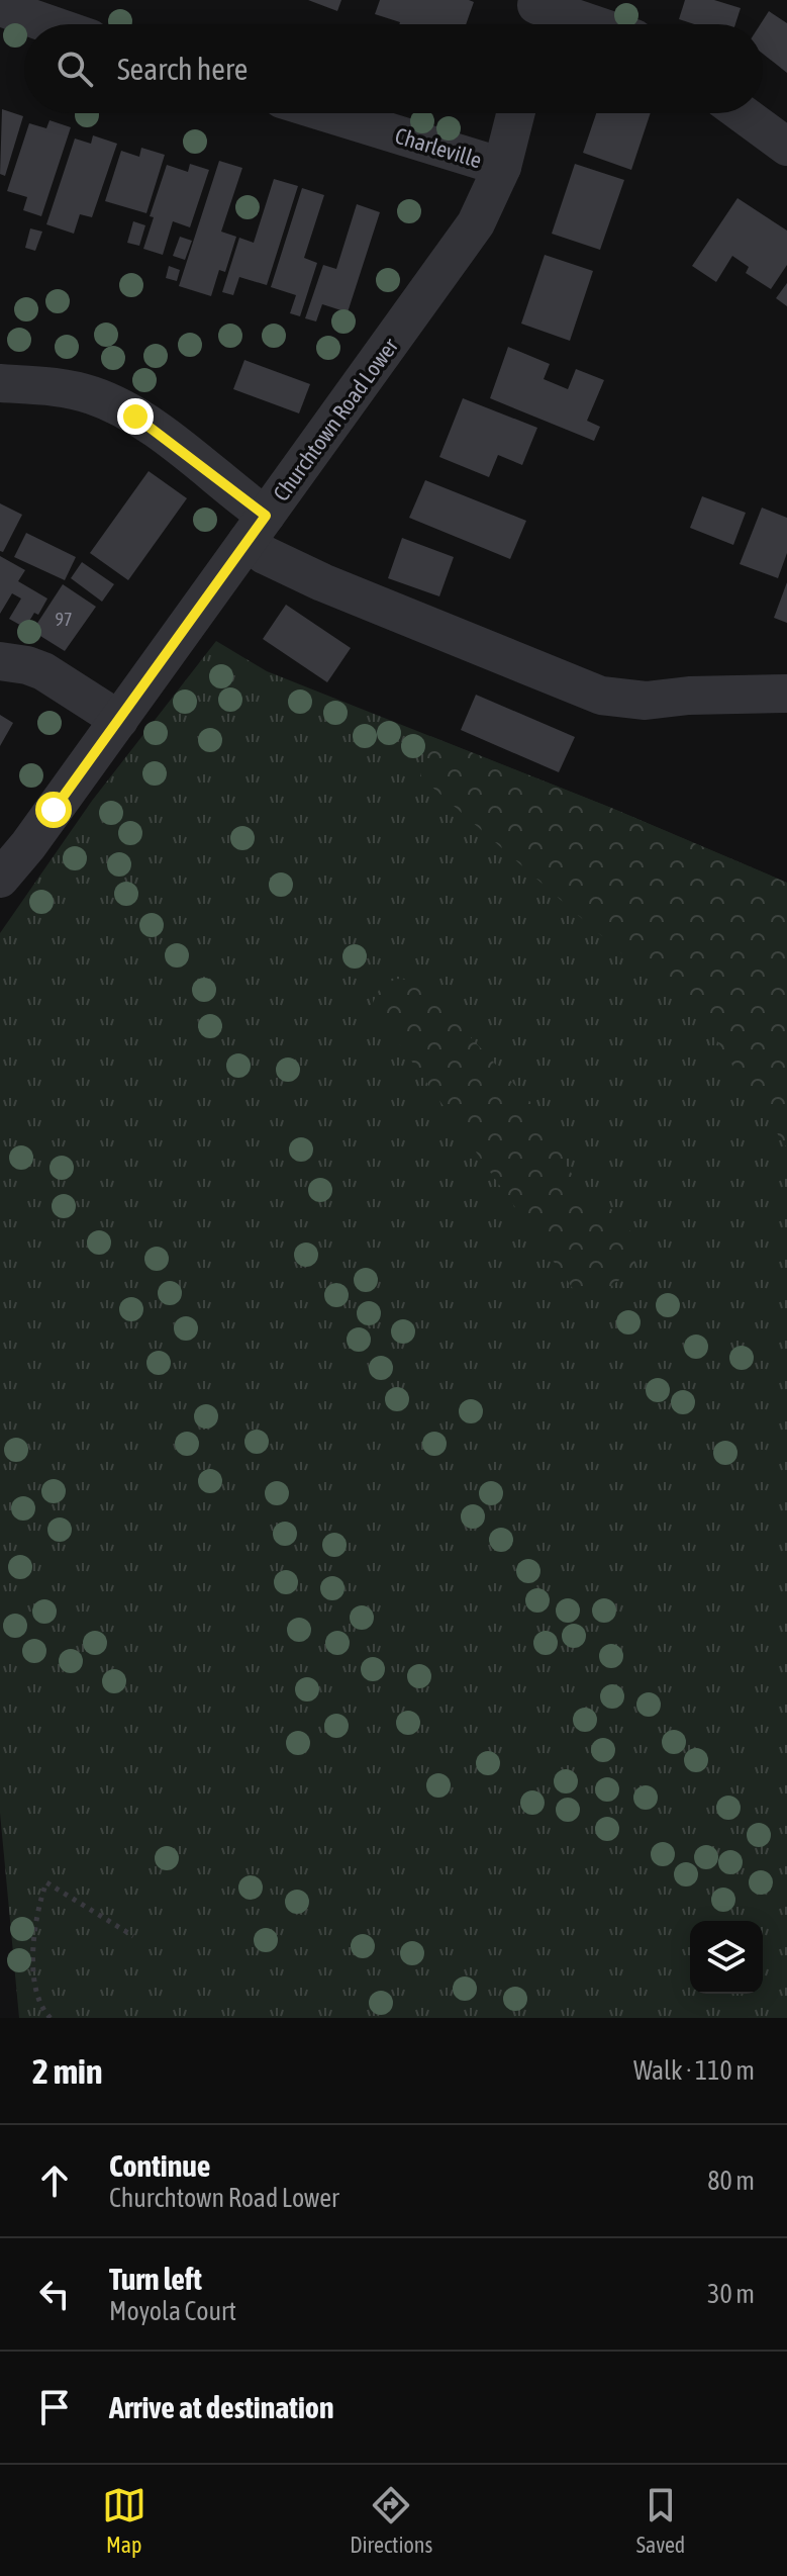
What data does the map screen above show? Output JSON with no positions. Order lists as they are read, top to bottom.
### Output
{
  "streets": {
    "street": ["Charleville", "Churchtown Road Lower"]
  },
  "crossings": [
    ["Charleville", "Churchtown Road Lower"]
  ],
  "house_numbers": ["97"],
  "page": {
    "search": "Search here",
    "heading": ["2 min", "Walk · 110 m"],
    "list": [
      ["Continue", "Churchtown Road Lower", "80 m"],
      ["Turn left", "Moyola Court", "30 m"],
      "Arrive at destination"
    ],
    "nav": ["Map", "Directions", "Saved"]
  }
}
